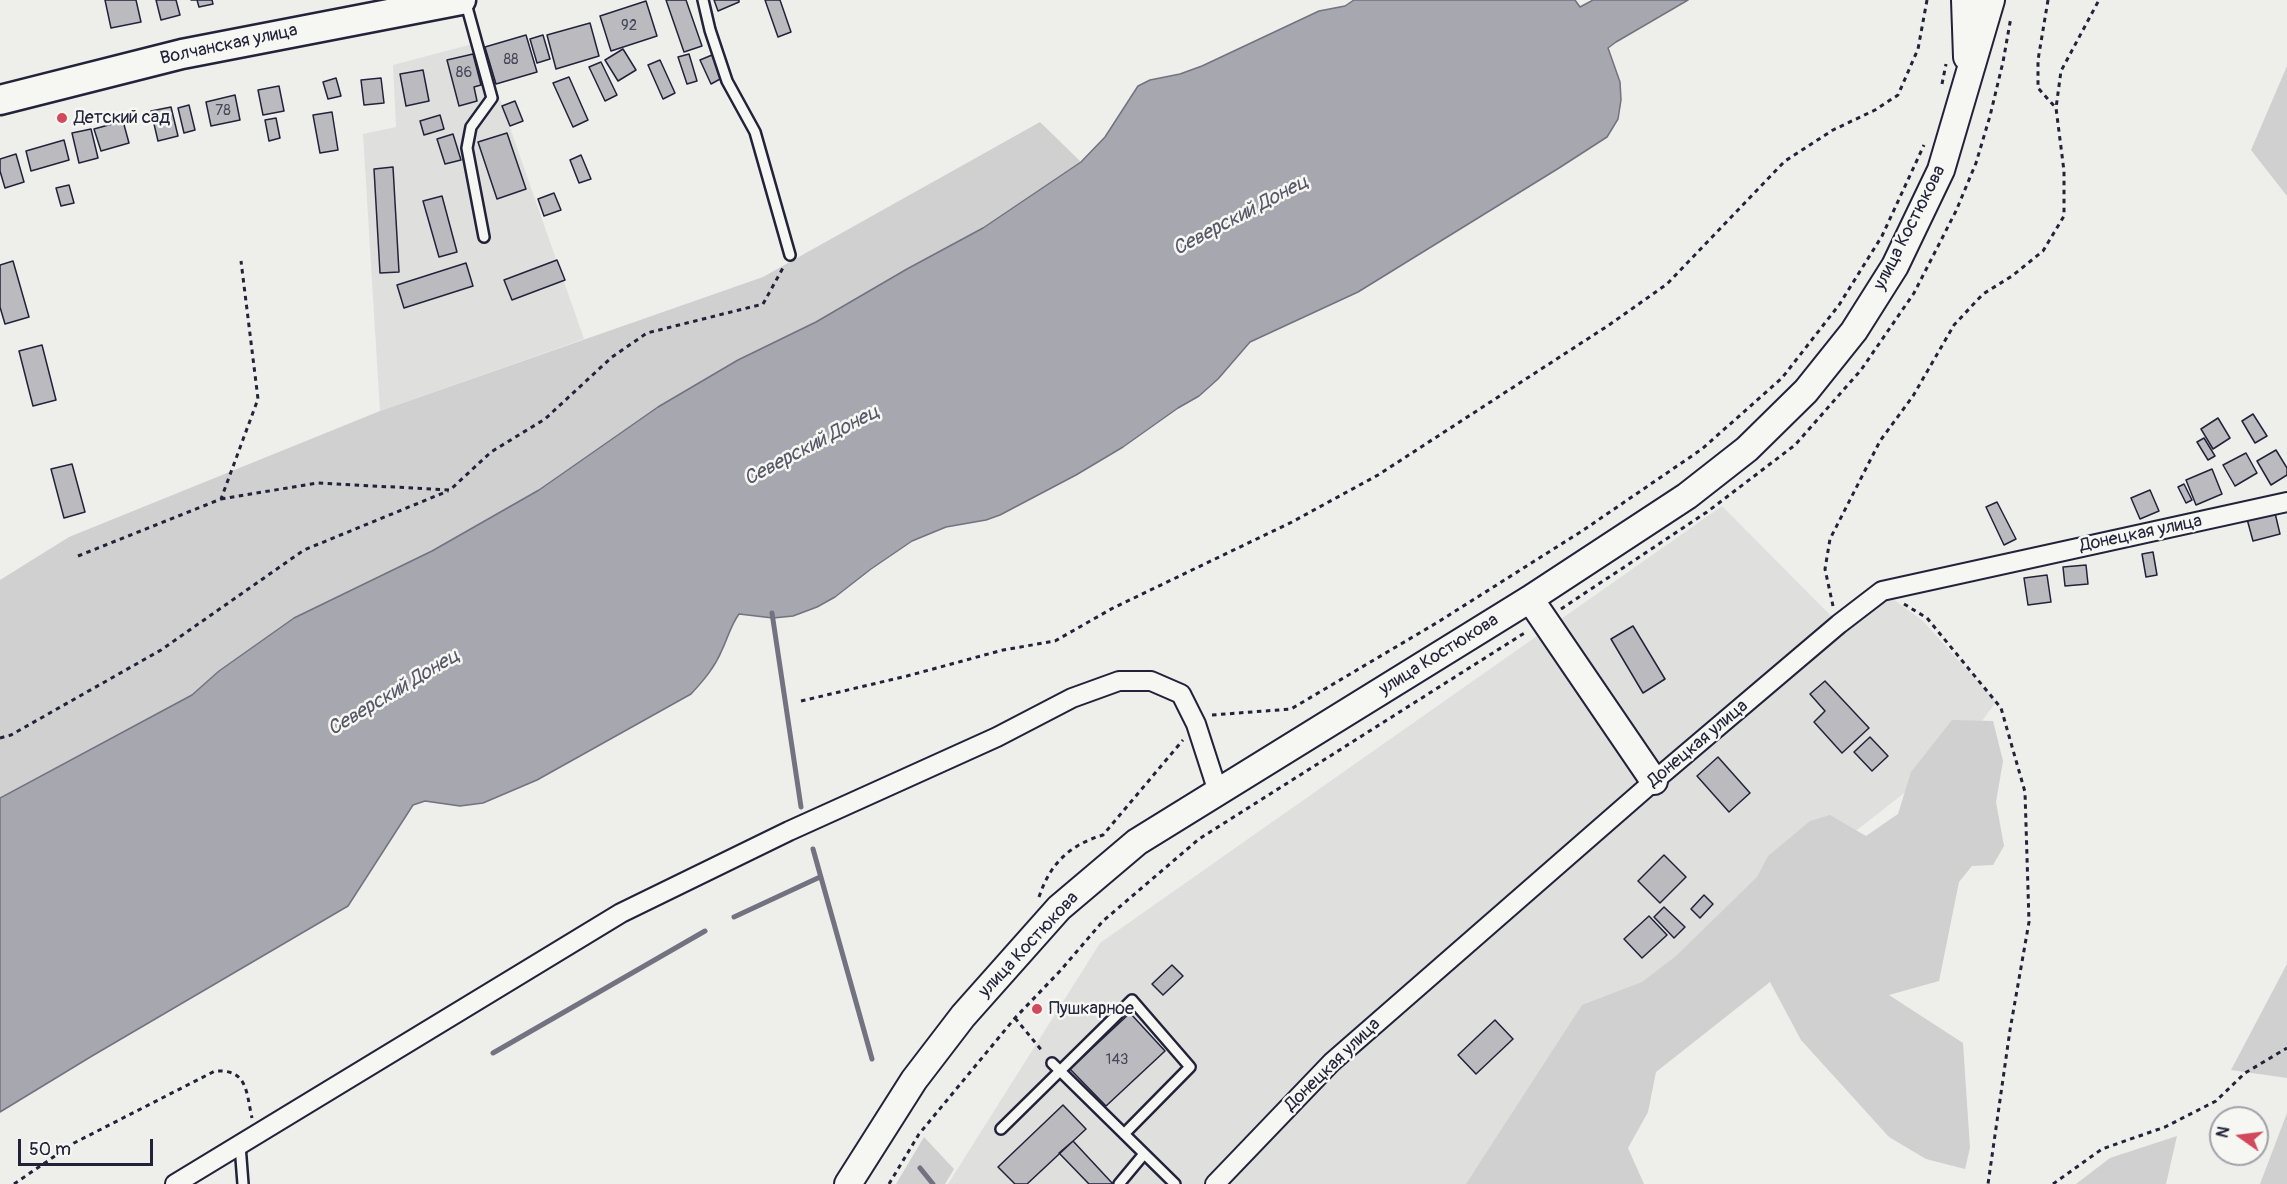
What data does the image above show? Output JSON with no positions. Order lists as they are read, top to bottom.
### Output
{
  "streets": {
    "main road": ["Волчанская улица", "улица Костюкова"],
    "street": ["Донецкая улица"]
  },
  "water": ["Северский Донец"],
  "places": ["Детский сад", "Пушкарное"],
  "house_numbers": [
    "92",
    "88",
    "86",
    "78",
    "143"
  ],
  "scale_bar": "50 m",
  "north": "left"
}
